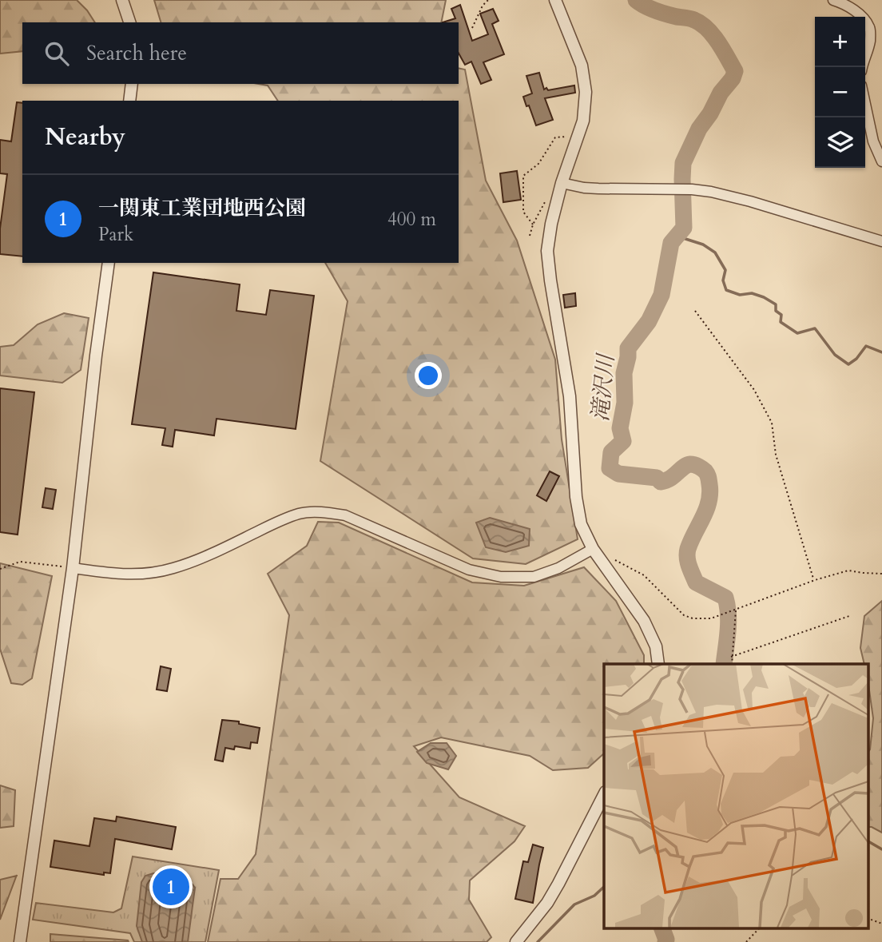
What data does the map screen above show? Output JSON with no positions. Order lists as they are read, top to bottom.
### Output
{
  "water": ["滝沢川"],
  "page": {
    "map_buttons": ["+", "−"],
    "search": "Search here",
    "heading": "Nearby",
    "list": [
      {
        "mark": "1",
        "name": "一関東工業団地西公園",
        "note": "Park",
        "value": "400 m"
      }
    ],
    "pins": "1"
  }
}
